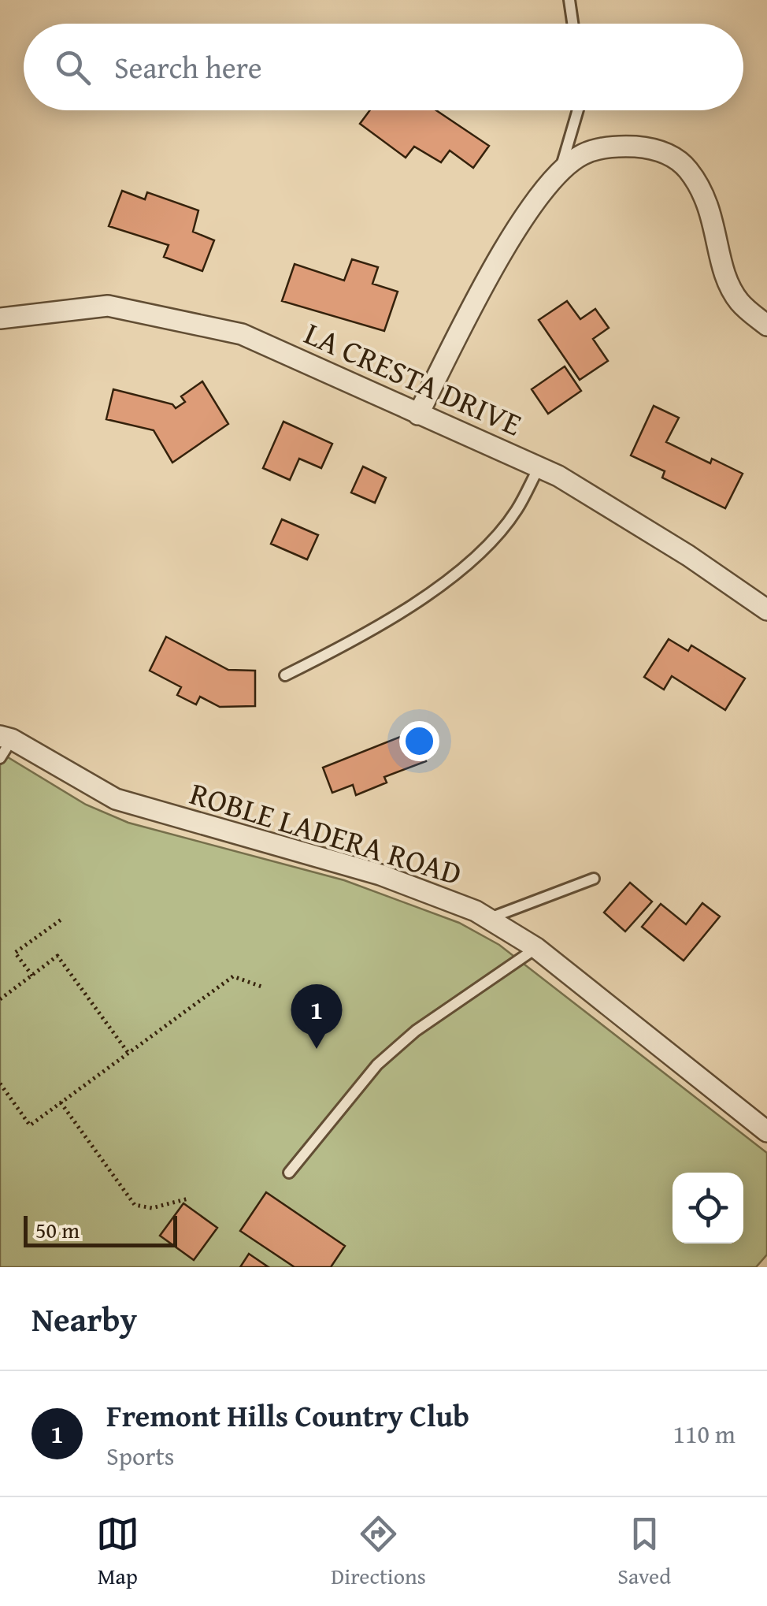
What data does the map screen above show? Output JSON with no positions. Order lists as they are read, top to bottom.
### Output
{
  "streets": {
    "street": ["LA CRESTA DRIVE", "ROBLE LADERA ROAD"]
  },
  "scale_bar": "50 m",
  "page": {
    "search": "Search here",
    "pins": "1",
    "scale": "50 m",
    "heading": "Nearby",
    "list": [
      {
        "mark": "1",
        "name": "Fremont Hills Country Club",
        "note": "Sports",
        "value": "110 m"
      }
    ],
    "nav": ["Map", "Directions", "Saved"]
  }
}
